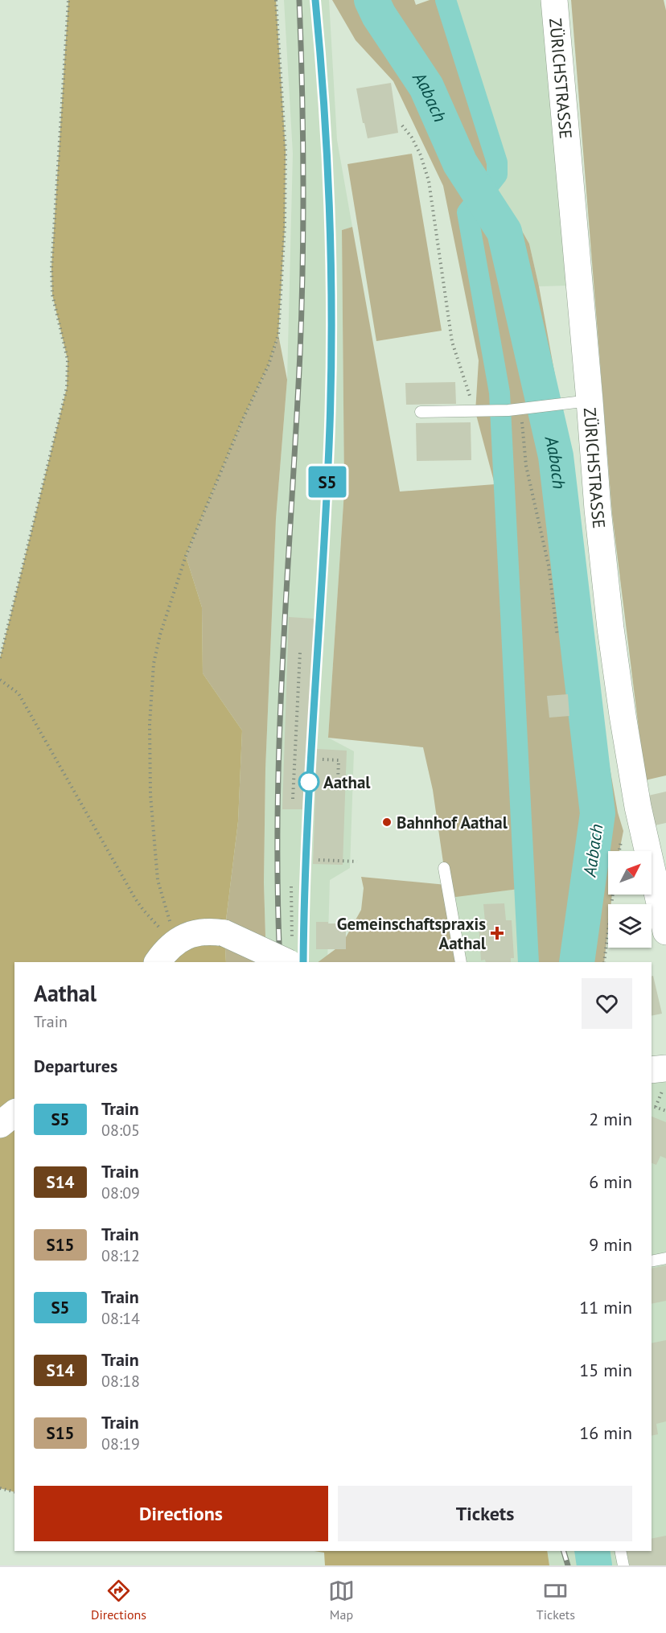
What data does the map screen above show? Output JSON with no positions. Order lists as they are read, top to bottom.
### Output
{
  "streets": {
    "main road": ["ZÜRICHSTRASSE"]
  },
  "water": ["Aabach"],
  "places": {
    "other": ["Aathal", "Bahnhof Aathal"],
    "health": ["Gemeinschaftspraxis Aathal"]
  },
  "north": "top right",
  "page": {
    "on_map": "S5",
    "heading": [
      ["Aathal", "Train"],
      "Departures"
    ],
    "list": [
      {
        "mark": "S5",
        "name": "Train",
        "note": "08:05",
        "value": "2 min"
      },
      {
        "mark": "S14",
        "name": "Train",
        "note": "08:09",
        "value": "6 min"
      },
      {
        "mark": "S15",
        "name": "Train",
        "note": "08:12",
        "value": "9 min"
      },
      {
        "mark": "S5",
        "name": "Train",
        "note": "08:14",
        "value": "11 min"
      },
      {
        "mark": "S14",
        "name": "Train",
        "note": "08:18",
        "value": "15 min"
      },
      {
        "mark": "S15",
        "name": "Train",
        "note": "08:19",
        "value": "16 min"
      }
    ],
    "buttons": ["Directions", "Tickets"],
    "tabs": ["Directions", "Map", "Tickets"]
  }
}
